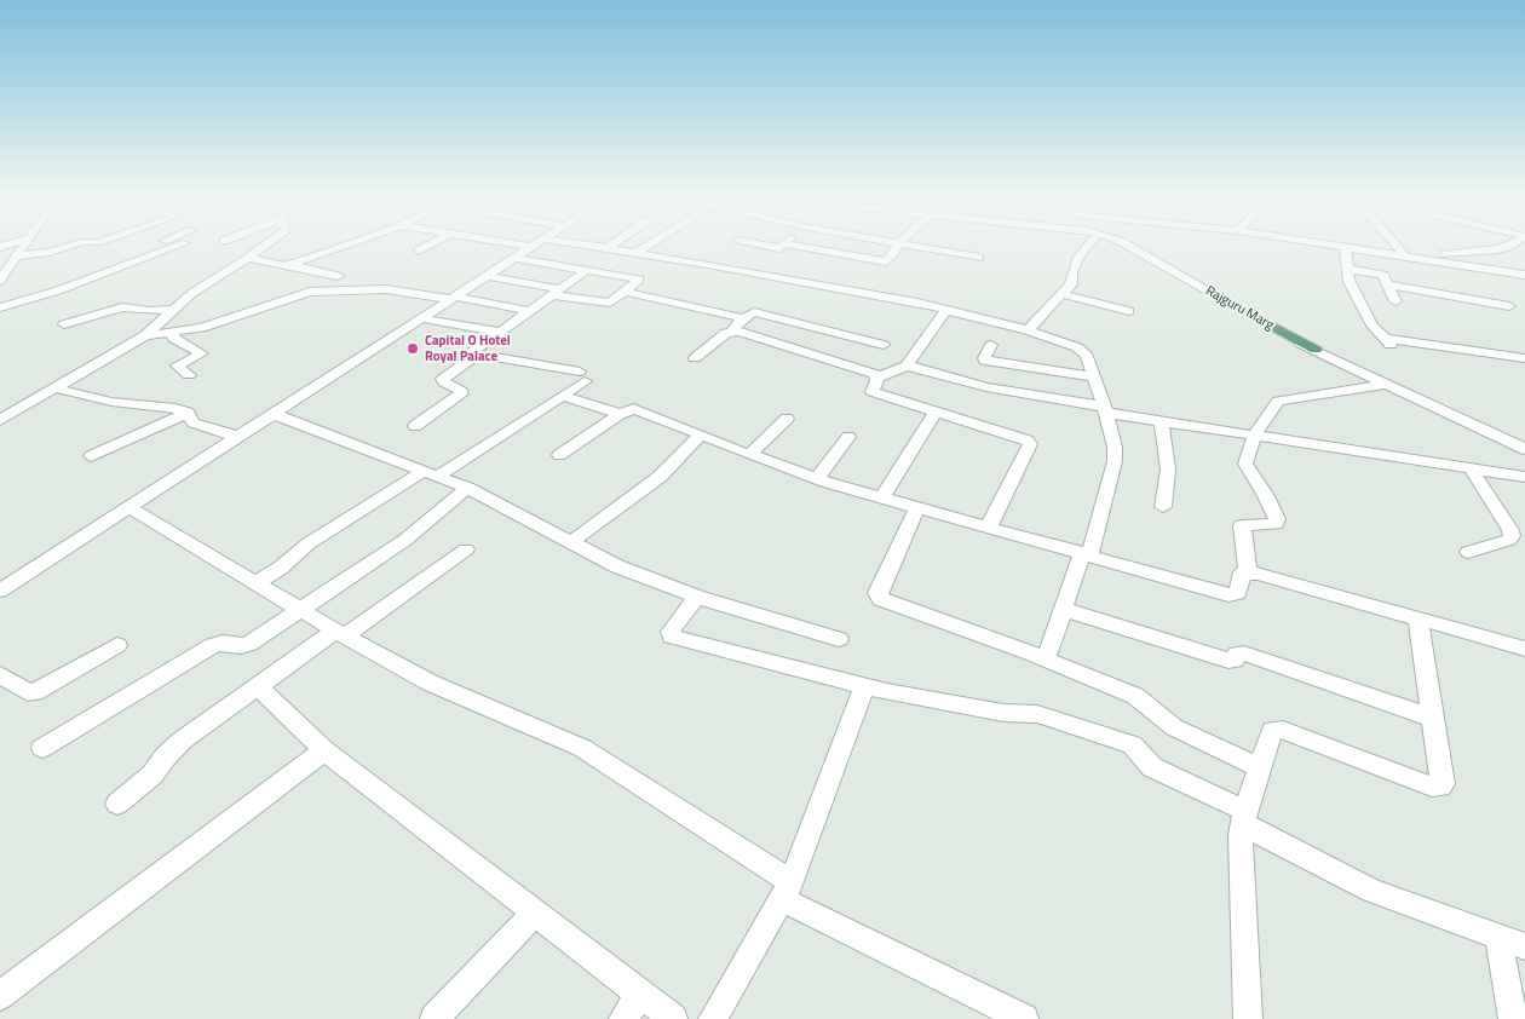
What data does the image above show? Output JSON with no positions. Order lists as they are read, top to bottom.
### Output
{
  "streets": {
    "street": ["Rajguru Marg"]
  },
  "places": ["Capital O Hotel Royal Palace"]
}
